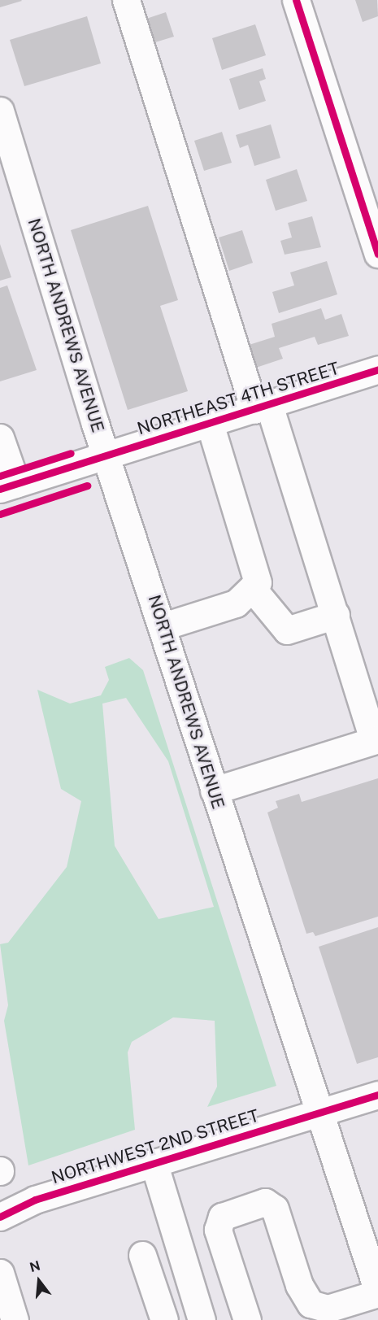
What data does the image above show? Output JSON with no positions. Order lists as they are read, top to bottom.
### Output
{
  "streets": {
    "main road": ["NORTH ANDREWS AVENUE", "NORTHEAST 4TH STREET", "NORTHWEST 2ND STREET"]
  },
  "crossings": [
    ["NORTH ANDREWS AVENUE", "NORTHEAST 4TH STREET"],
    ["NORTH ANDREWS AVENUE", "NORTHWEST 2ND STREET"]
  ],
  "north": "top"
}
